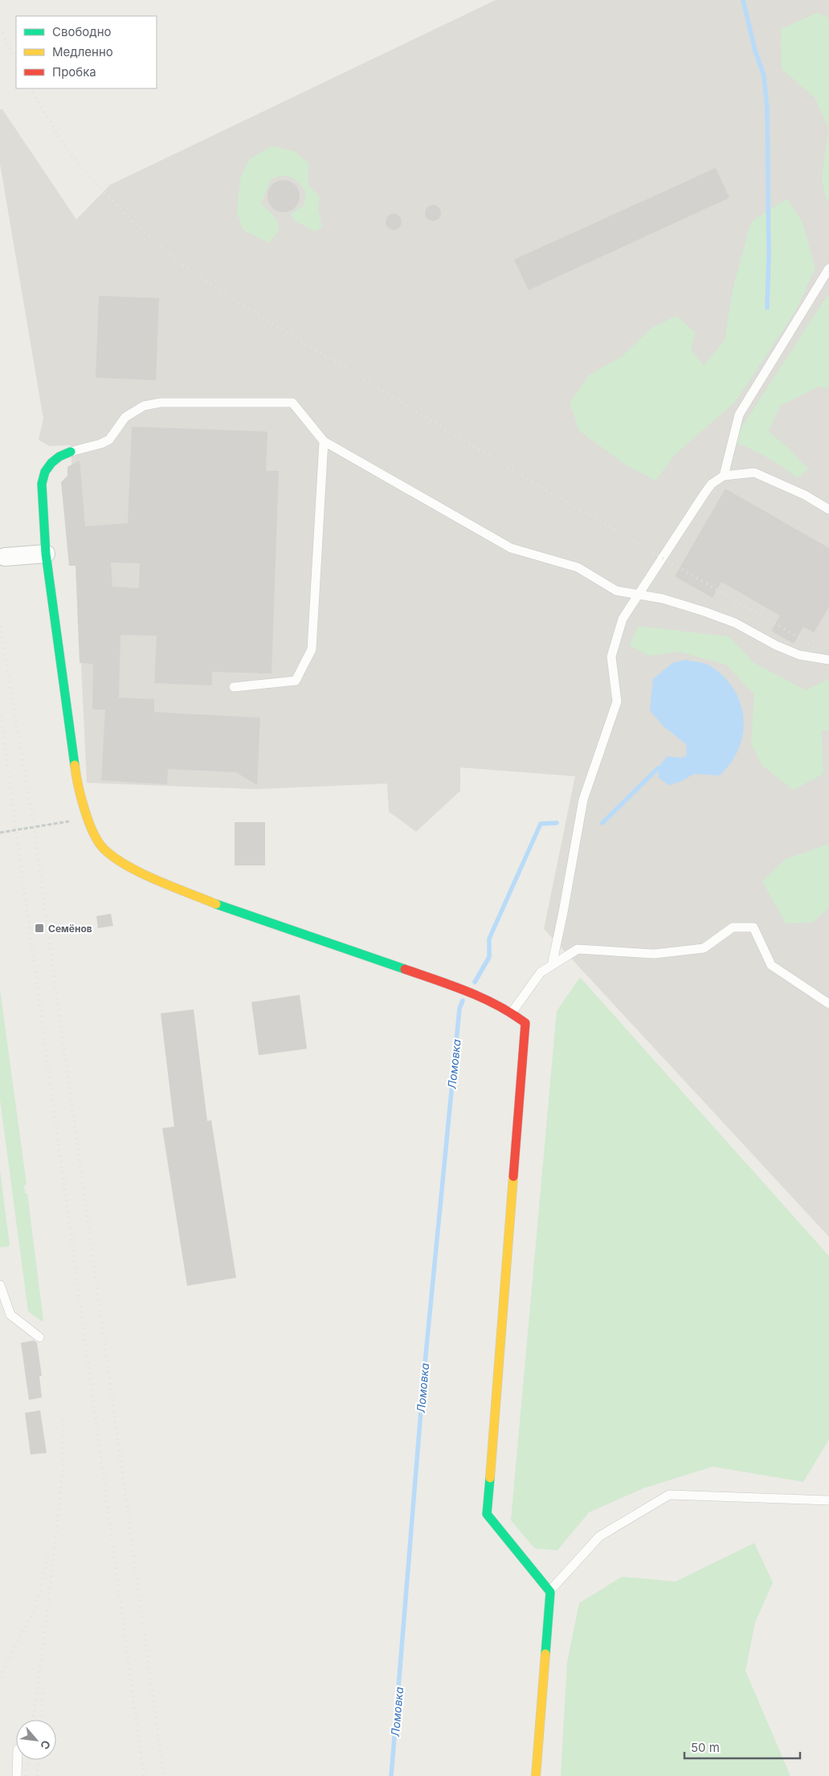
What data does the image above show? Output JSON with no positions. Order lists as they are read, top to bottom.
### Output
{
  "water": ["Ломовка"],
  "places": {
    "transit": ["Семёнов"]
  },
  "legend": ["Свободно", "Медленно", "Пробка"],
  "scale_bar": "50 m",
  "north": "bottom right"
}
